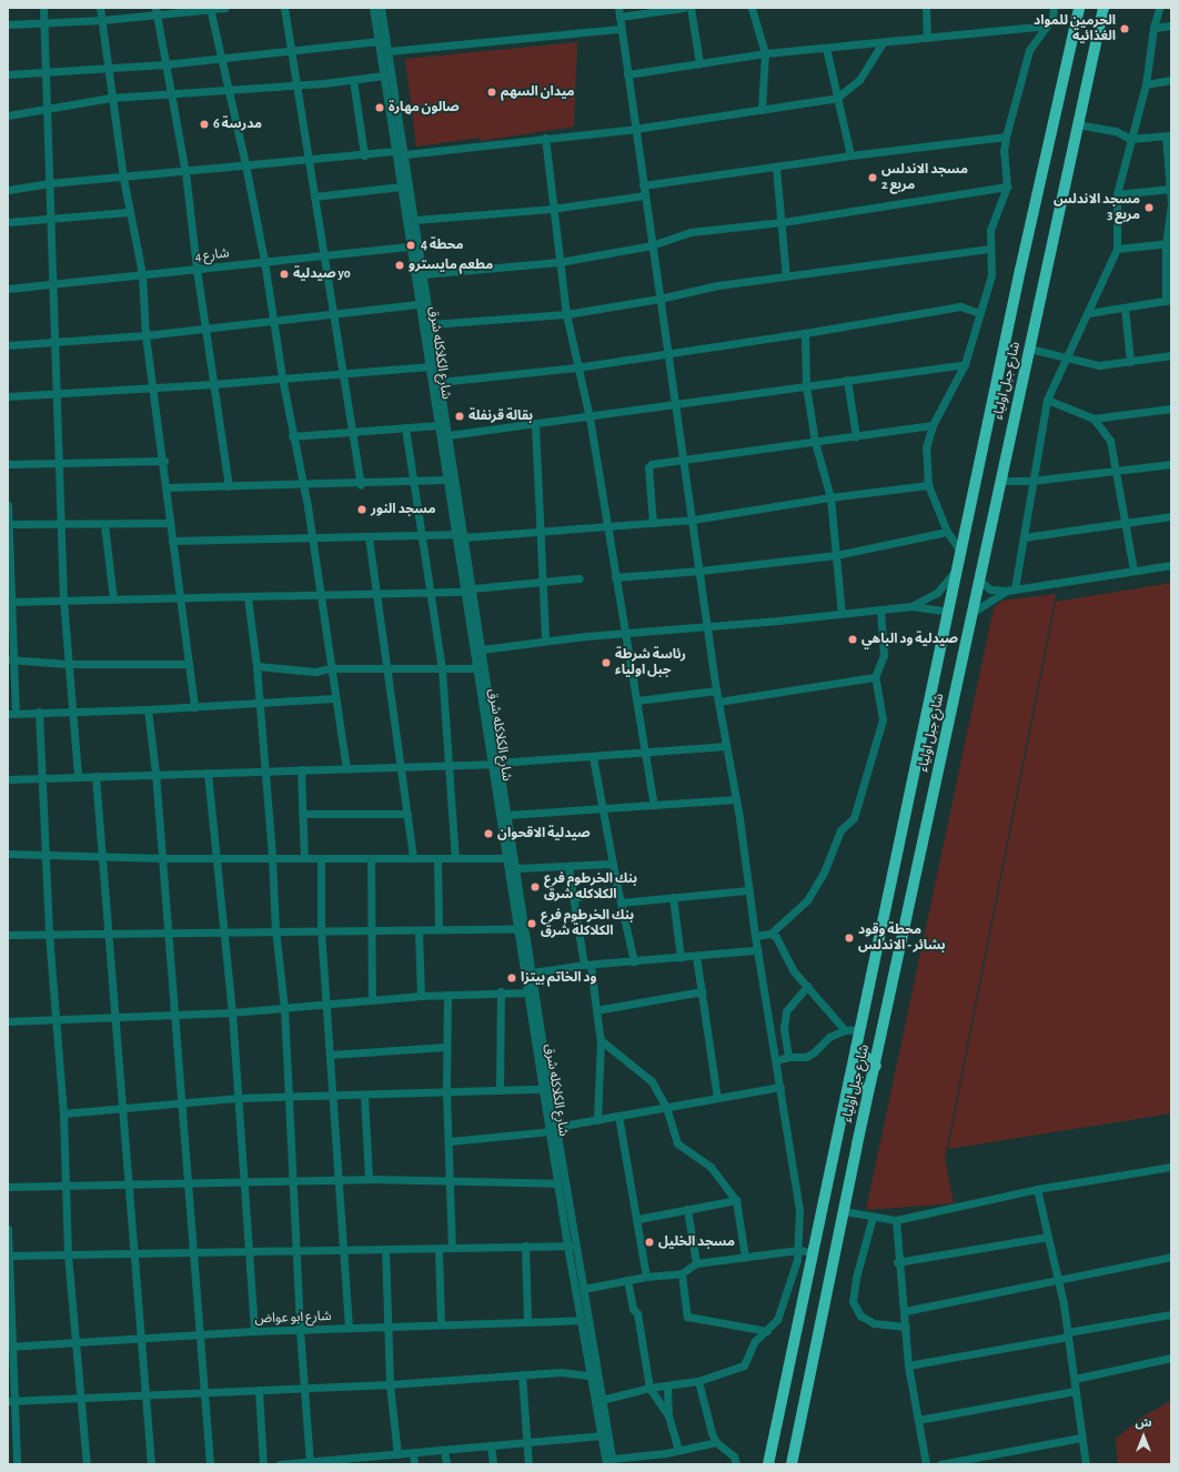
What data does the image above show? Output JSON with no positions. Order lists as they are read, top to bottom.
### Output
{
  "streets": {
    "highway": ["شارع جبل اولياء"],
    "street": ["شارع 4", "شارع الكلاكله شرق", "شارع ابو عواض"]
  },
  "crossings": [
    ["شارع 4", "شارع الكلاكله شرق"],
    ["شارع الكلاكله شرق", "شارع ابو عواض"]
  ],
  "places": [
    "الحرمين للمواد الغذائية",
    "ميدان السهم",
    "صالون مهارة",
    "مدرسة 6",
    "مسجد الاندلس مربع 2",
    "مسجد الاندلس مربع 3",
    "محطة 4",
    "مطعم مايسترو",
    "صيدلية yo",
    "بقالة قرنفلة",
    "مسجد النور",
    "صيدلية ود الباهي",
    "رئاسة شرطة جبل اولياء",
    "صيدلية الاقحوان",
    "بنك الخرطوم فرع الكلاكله شرق",
    "بنك الخرطوم فرع الكلاكلة شرق",
    "محطة وقود بشائر - الاندلس",
    "ود الخاتم بيتزا",
    "مسجد الخليل"
  ],
  "north": "top"
}
